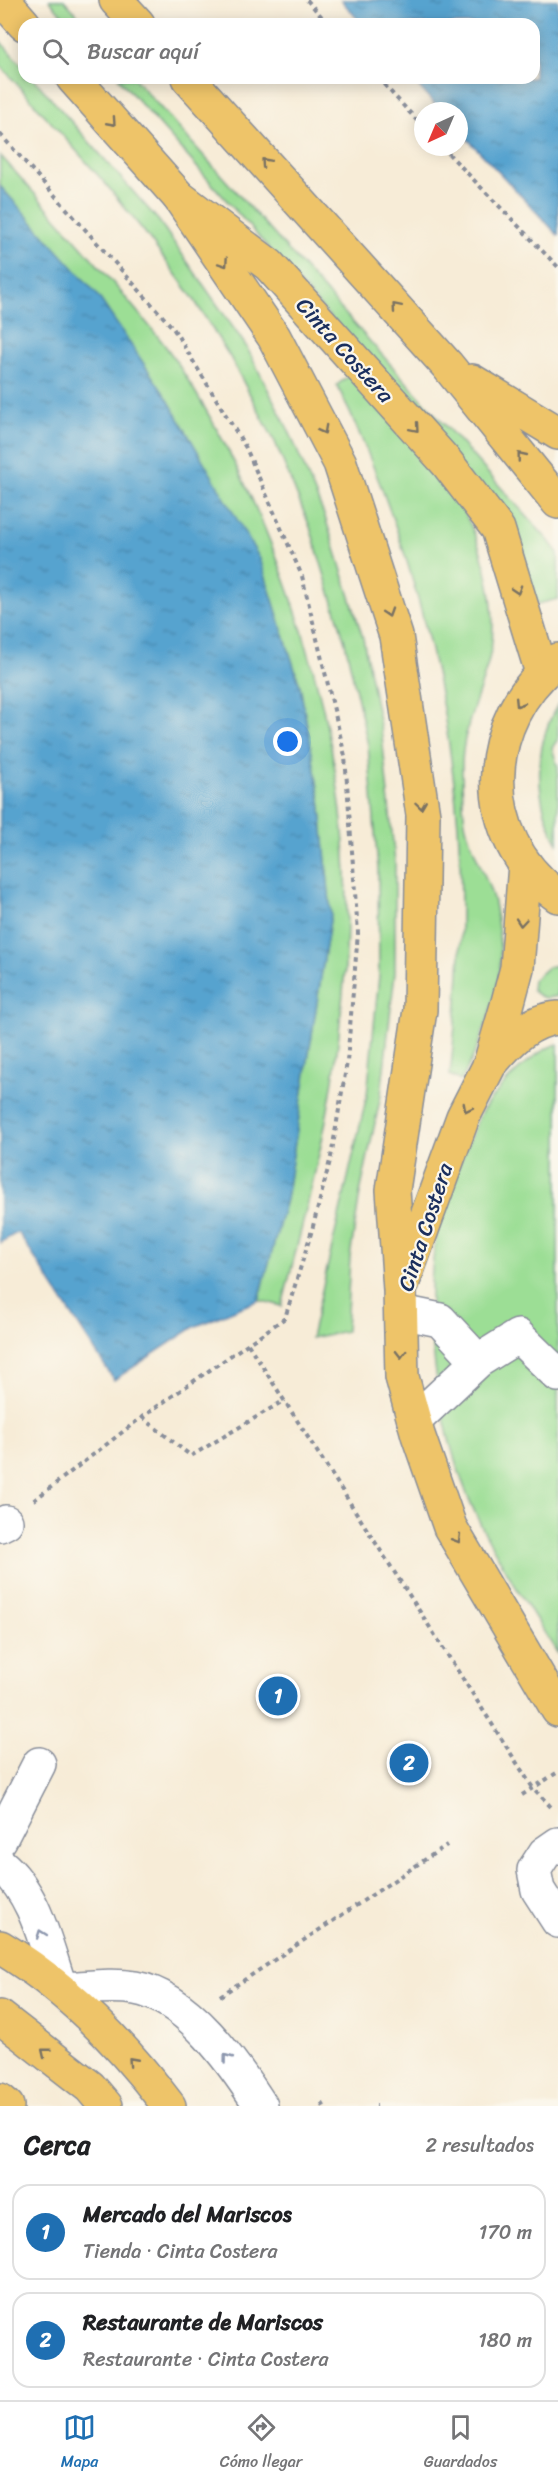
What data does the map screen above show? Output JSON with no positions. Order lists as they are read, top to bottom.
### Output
{
  "streets": {
    "main road": ["Cinta Costera"]
  },
  "north": "bottom left",
  "page": {
    "search": "Buscar aquí",
    "pins": ["1", "2"],
    "heading": ["Cerca", "2 resultados"],
    "list": [
      {
        "mark": "1",
        "name": "Mercado del Mariscos",
        "note": "Tienda · Cinta Costera",
        "value": "170 m"
      },
      {
        "mark": "2",
        "name": "Restaurante de Mariscos",
        "note": "Restaurante · Cinta Costera",
        "value": "180 m"
      }
    ],
    "nav": ["Mapa", "Cómo llegar", "Guardados"]
  }
}
